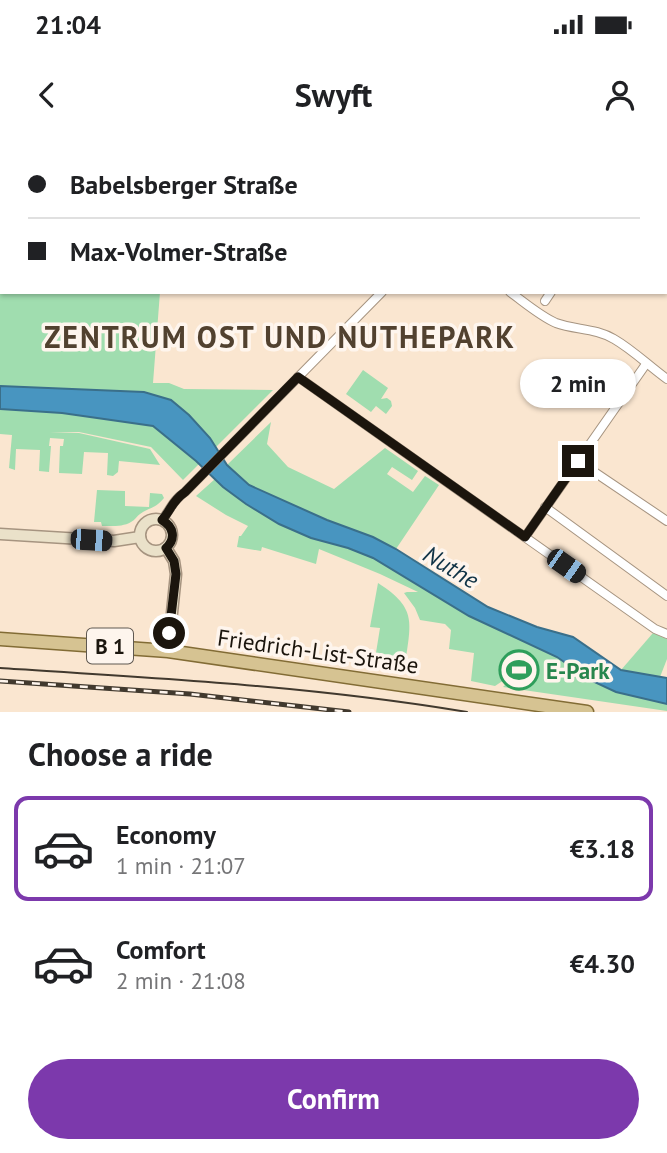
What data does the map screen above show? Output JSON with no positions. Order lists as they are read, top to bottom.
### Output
{
  "streets": {
    "main road": ["B 1", "Friedrich-List-Straße"]
  },
  "districts": ["ZENTRUM OST UND NUTHEPARK"],
  "water": ["Nuthe"],
  "places": {
    "sports": ["E-Park"]
  },
  "page": {
    "status": "21:04",
    "header": "Swyft",
    "banner": ["Babelsberger Straße", "Max-Volmer-Straße"],
    "bubble": "2 min",
    "heading": "Choose a ride",
    "list": [
      {
        "name": "Economy",
        "note": "1 min · 21:07",
        "value": "€3.18"
      },
      {
        "name": "Comfort",
        "note": "2 min · 21:08",
        "value": "€4.30"
      }
    ],
    "buttons": "Confirm"
  }
}
